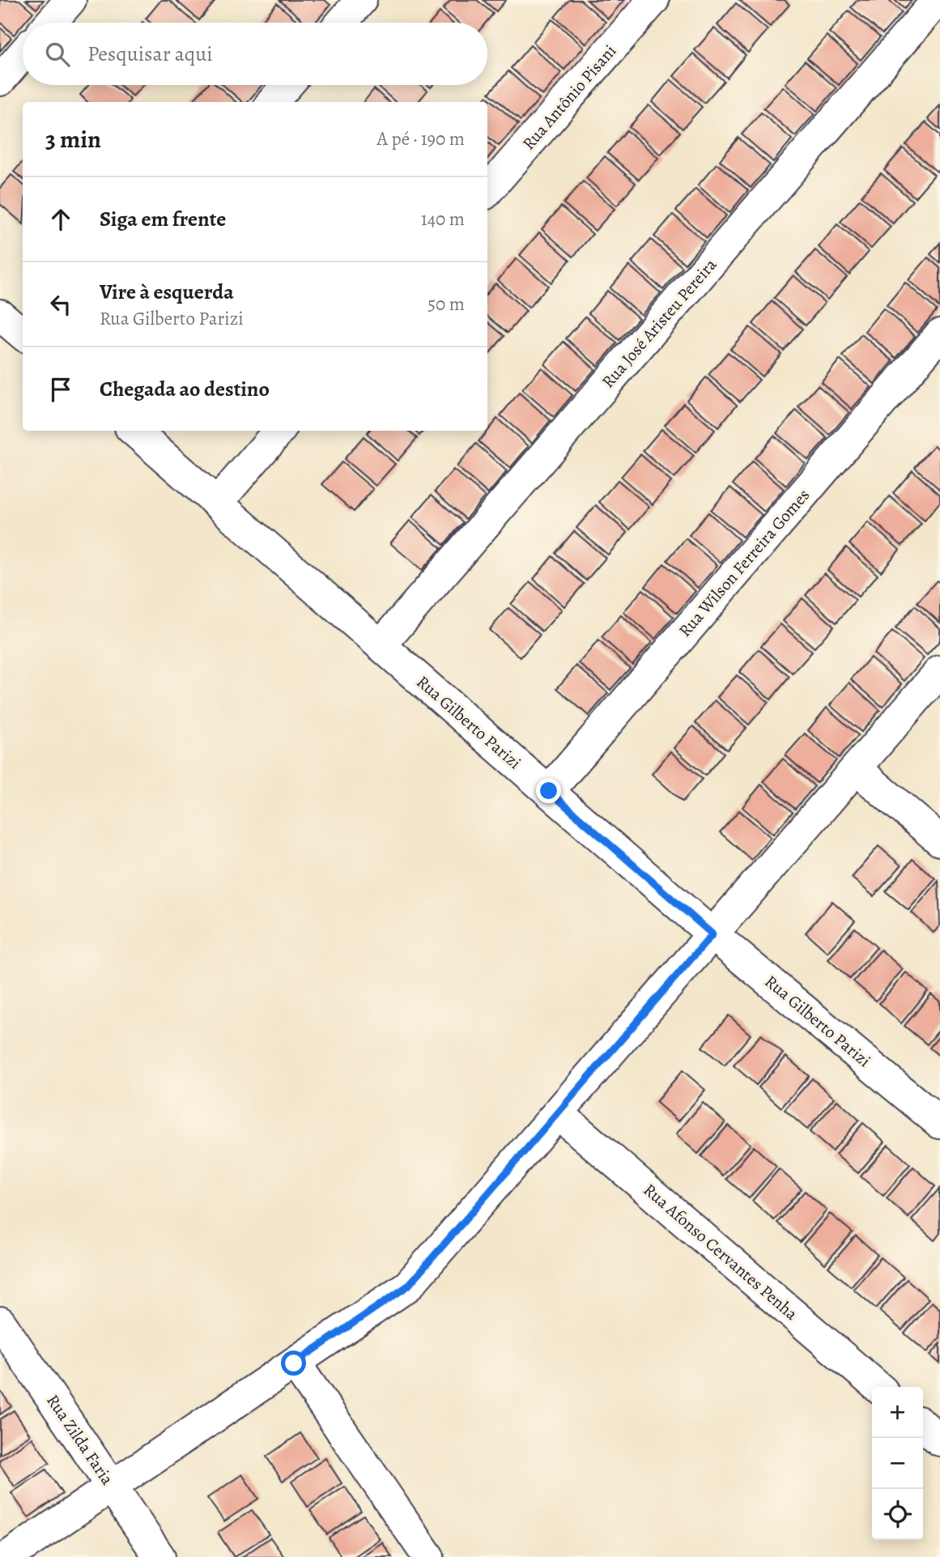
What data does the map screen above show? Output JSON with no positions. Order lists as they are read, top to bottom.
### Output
{
  "streets": {
    "street": [
      "Rua Antônio Pisani",
      "Rua José Aristeu Pereira",
      "Rua Wilson Ferreira Gomes",
      "Rua Gilberto Parizi",
      "Rua Afonso Cervantes Penha",
      "Rua Zilda Faria"
    ]
  },
  "crossings": [
    ["Rua José Aristeu Pereira", "Rua Gilberto Parizi"],
    ["Rua Wilson Ferreira Gomes", "Rua Gilberto Parizi"]
  ],
  "page": {
    "search": "Pesquisar aqui",
    "heading": ["3 min", "A pé · 190 m"],
    "list": [
      ["Siga em frente", "140 m"],
      ["Vire à esquerda", "Rua Gilberto Parizi", "50 m"],
      "Chegada ao destino"
    ],
    "map_buttons": ["+", "−"]
  }
}
